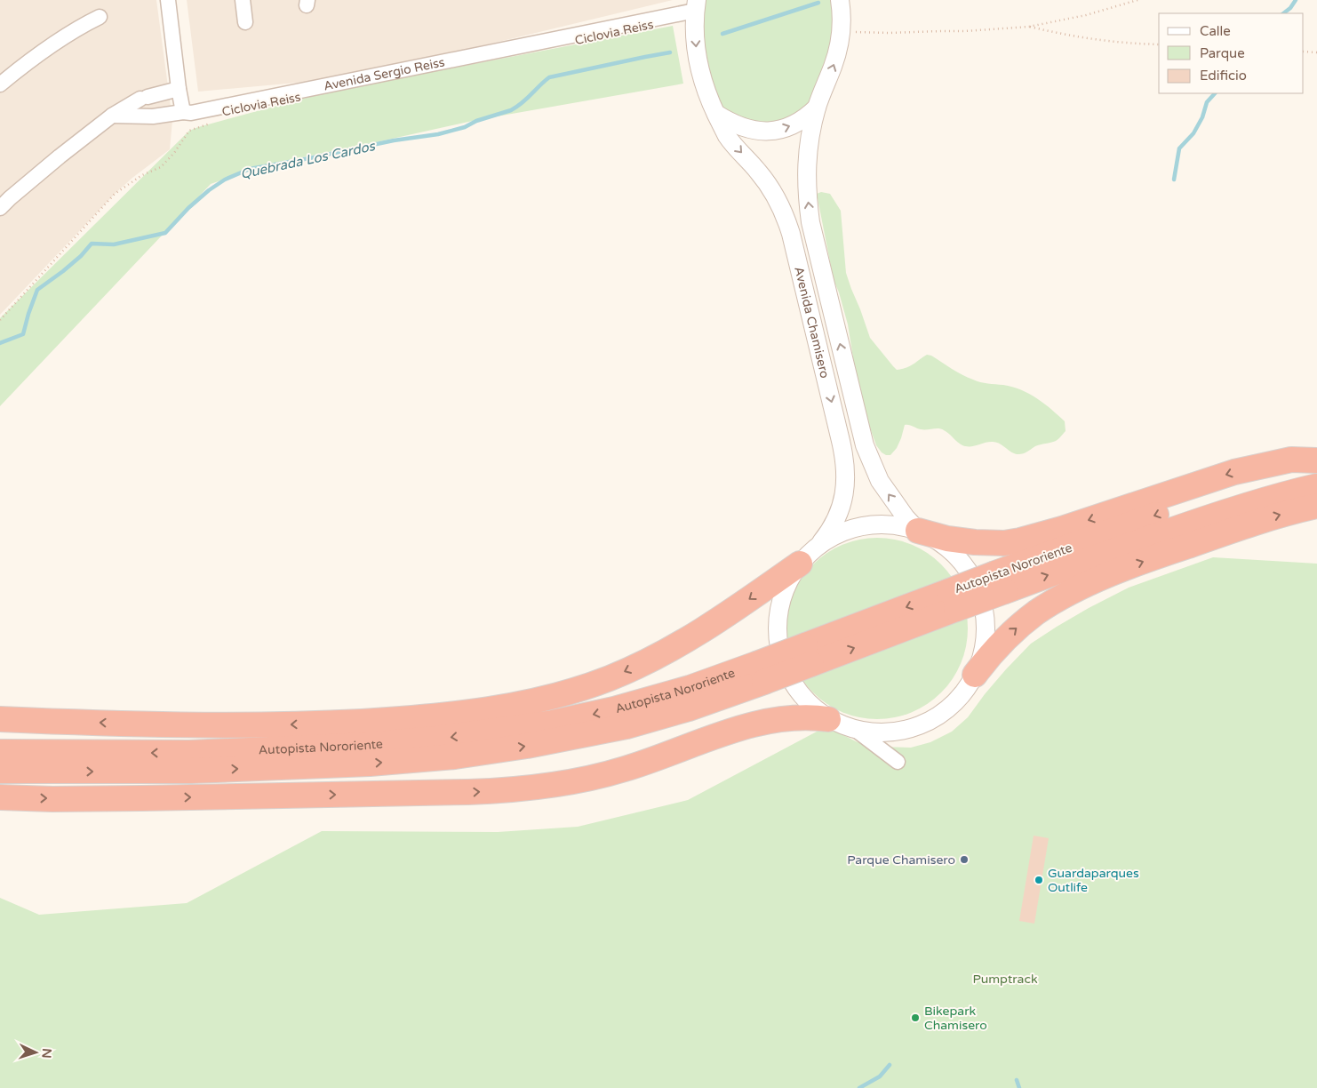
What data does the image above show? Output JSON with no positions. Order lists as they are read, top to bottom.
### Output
{
  "streets": {
    "highway": ["Autopista Nororiente"],
    "street": ["Avenida Sergio Reiss", "Avenida Chamisero"],
    "path": ["Ciclovia Reiss"]
  },
  "crossings": [
    ["Avenida Sergio Reiss", "Avenida Chamisero"]
  ],
  "water": ["Quebrada Los Cardos"],
  "parks": ["Pumptrack"],
  "places": ["Parque Chamisero", "Guardaparques Outlife", "Bikepark Chamisero"],
  "legend": ["Calle", "Parque", "Edificio"],
  "north": "right"
}
